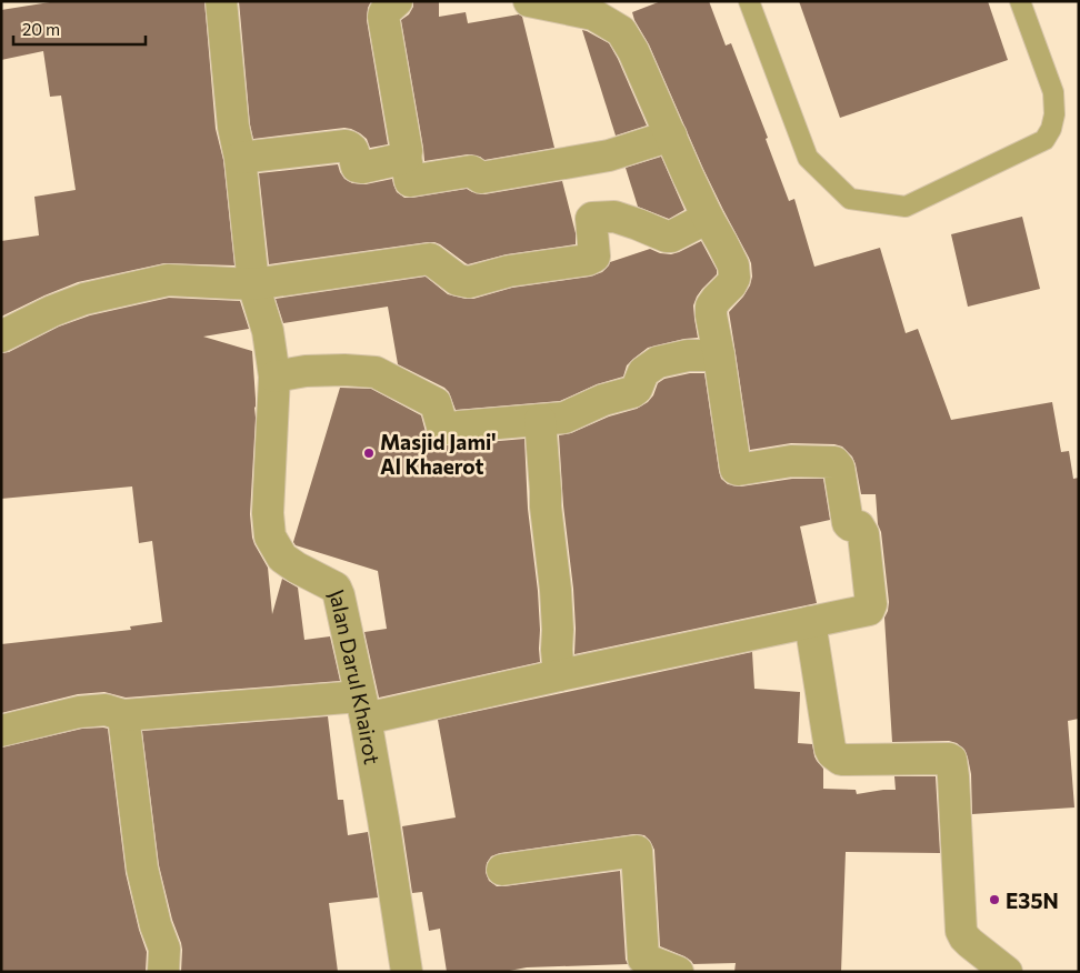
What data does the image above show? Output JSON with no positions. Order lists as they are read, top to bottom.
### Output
{
  "streets": {
    "street": ["Jalan Darul Khairot"]
  },
  "places": ["Masjid Jami' Al Khaerot", "E35N"],
  "scale_bar": "20 m"
}
